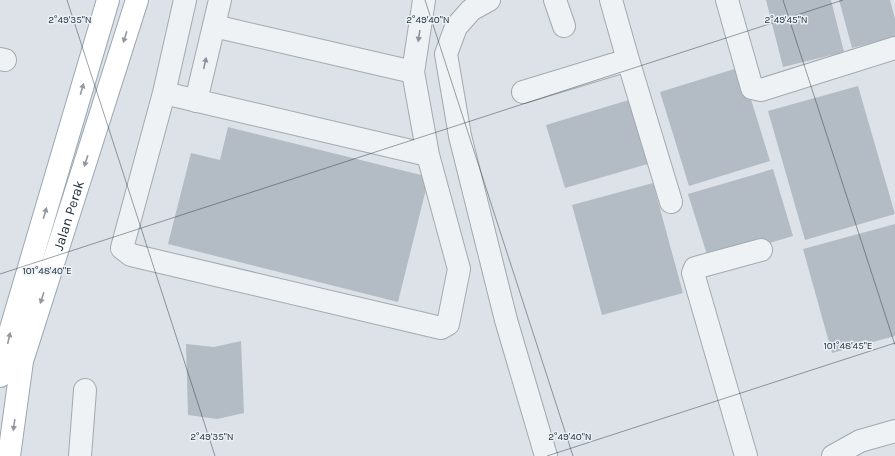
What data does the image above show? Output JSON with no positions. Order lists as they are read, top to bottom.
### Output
{
  "streets": {
    "main road": ["Jalan Perak"]
  },
  "coordinates": [
    "2°49'35\"N",
    "2°49'40\"N",
    "2°49'45\"N",
    "101°48'40\"E",
    "101°48'45\"E"
  ]
}
